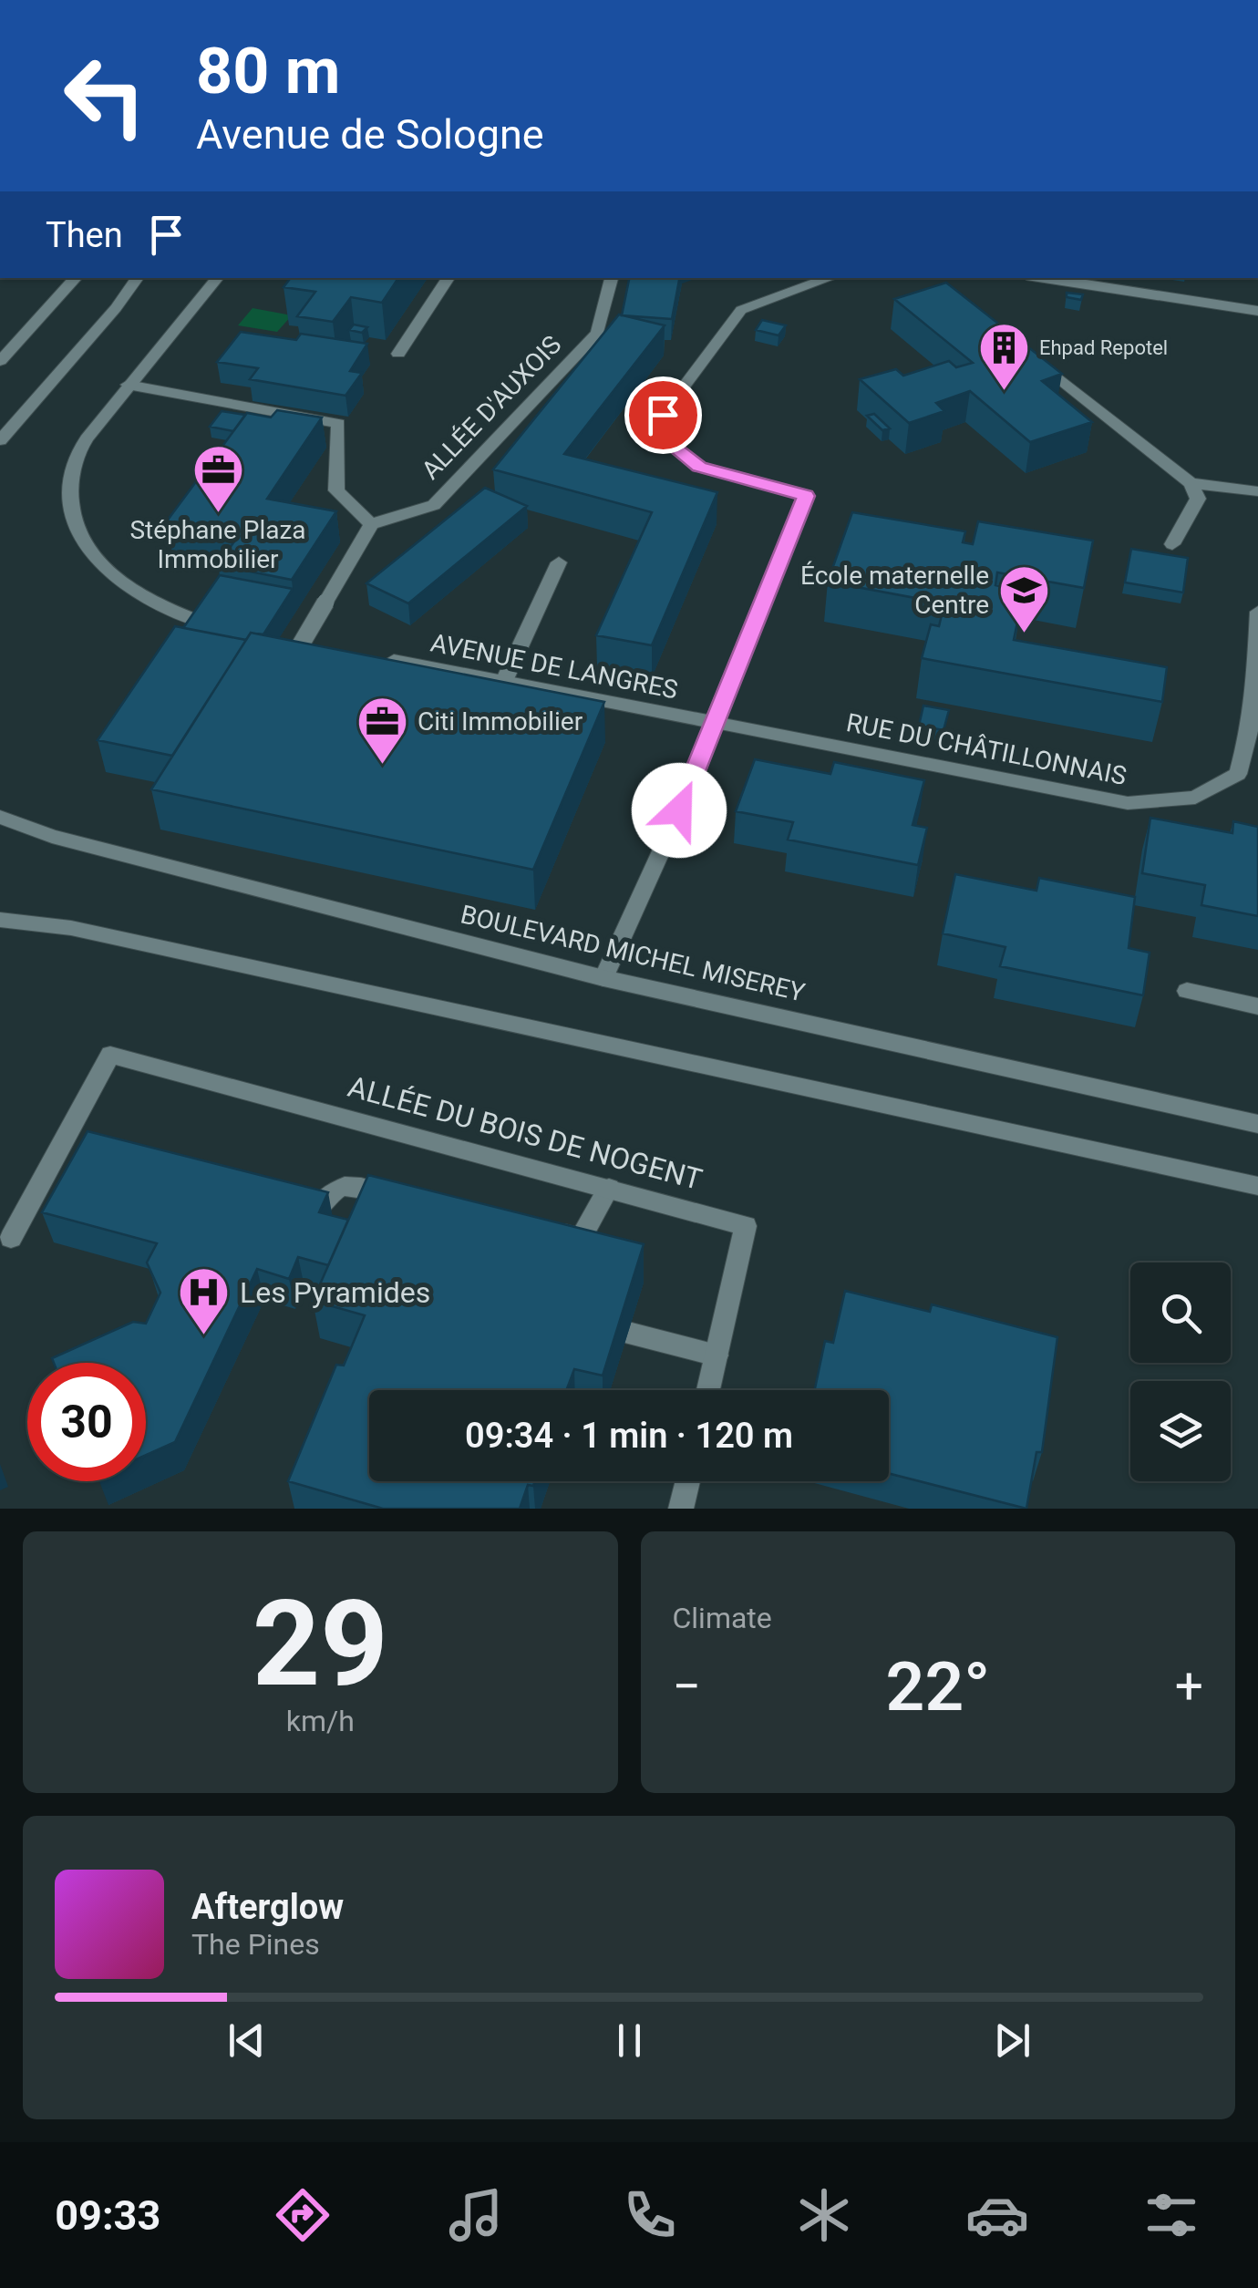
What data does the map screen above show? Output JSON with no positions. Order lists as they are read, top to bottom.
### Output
{
  "streets": {
    "street": [
      "ALLÉE D'AUXOIS",
      "AVENUE DE LANGRES",
      "RUE DU CHÂTILLONNAIS",
      "BOULEVARD MICHEL MISEREY",
      "ALLÉE DU BOIS DE NOGENT"
    ]
  },
  "crossings": [
    ["AVENUE DE LANGRES", "RUE DU CHÂTILLONNAIS"]
  ],
  "places": {
    "building": ["Ehpad Repotel"],
    "office": ["Stéphane Plaza Immobilier", "Citi Immobilier"],
    "school or university": ["École maternelle Centre"],
    "hospital": ["Les Pyramides"]
  },
  "page": {
    "turn": ["80 m", "Avenue de Sologne"],
    "then": "Then",
    "limit": "30",
    "trip": "09:34 · 1 min · 120 m",
    "tile": [
      ["29", "km/h"],
      "Climate"
    ],
    "heat": ["−", "22°", "+"],
    "song": ["Afterglow", "The Pines"],
    "tabs": "09:33"
  }
}
